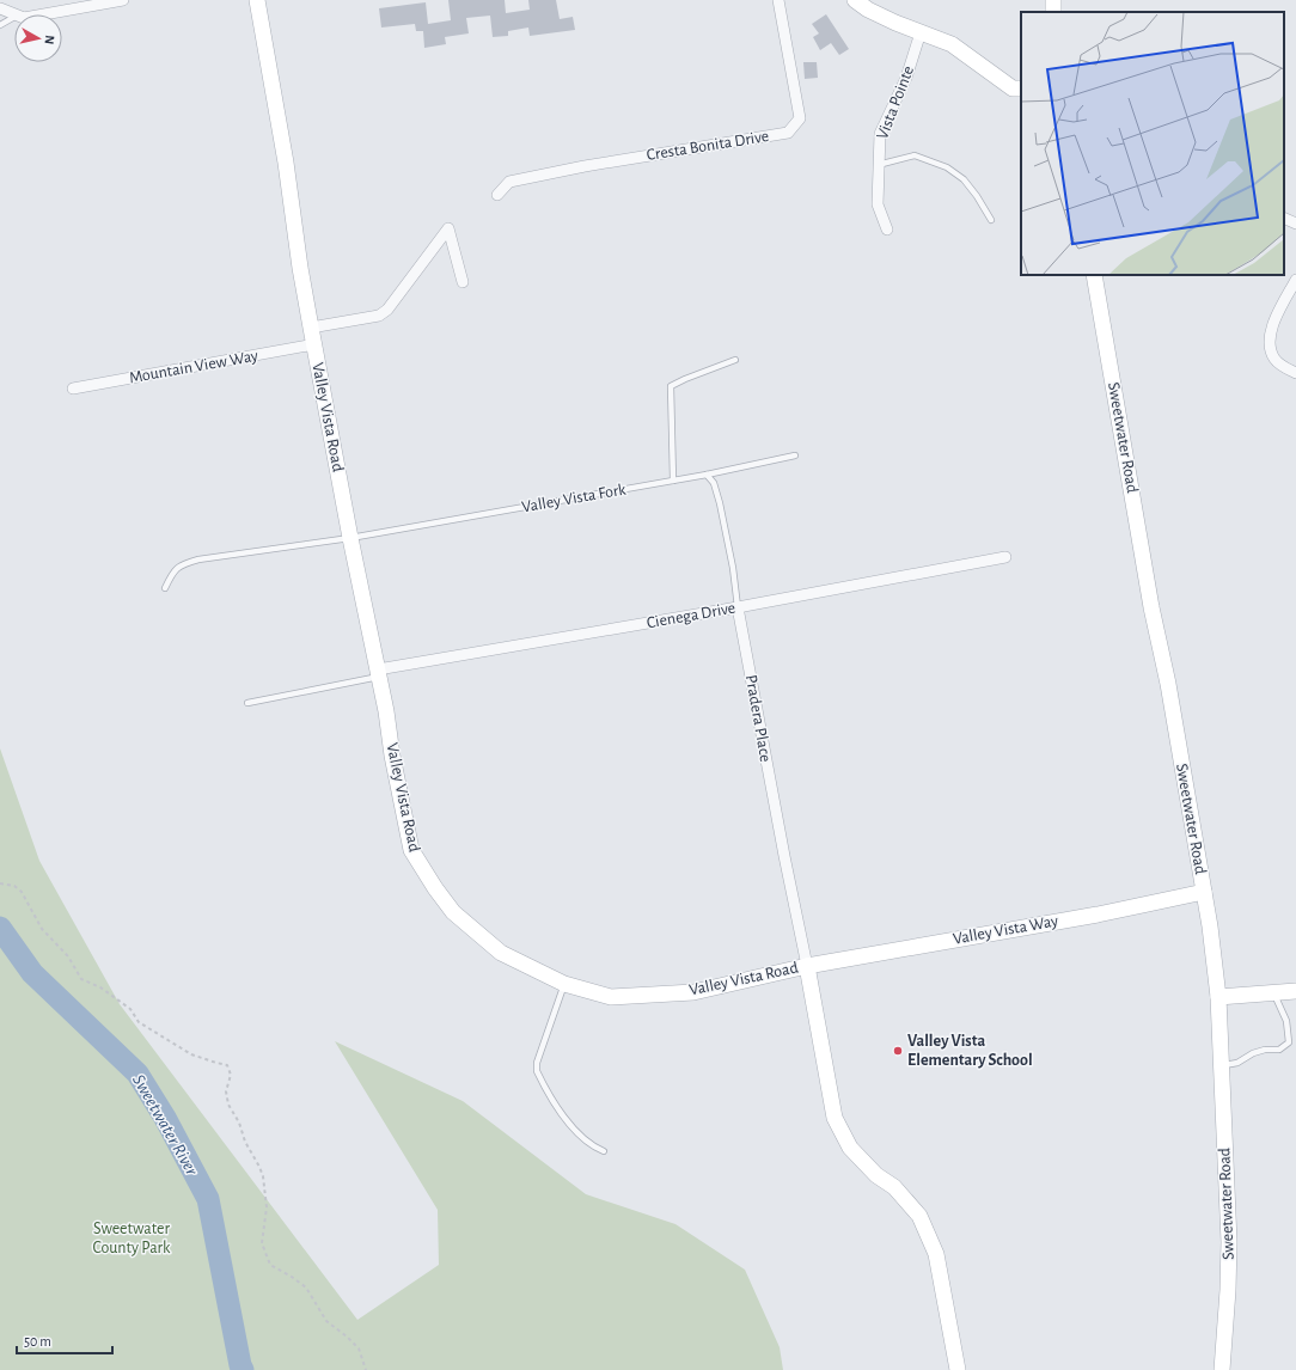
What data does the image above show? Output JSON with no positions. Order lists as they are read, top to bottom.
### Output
{
  "streets": {
    "street": [
      "Vista Pointe",
      "Cresta Bonita Drive",
      "Mountain View Way",
      "Valley Vista Road",
      "Sweetwater Road",
      "Cienega Drive",
      "Pradera Place",
      "Valley Vista Way"
    ],
    "lane": ["Valley Vista Fork"]
  },
  "crossings": [
    ["Mountain View Way", "Valley Vista Road"],
    ["Valley Vista Road", "Valley Vista Fork"],
    ["Valley Vista Road", "Cienega Drive"],
    ["Valley Vista Road", "Pradera Place"],
    ["Valley Vista Road", "Valley Vista Way"],
    ["Sweetwater Road", "Valley Vista Way"],
    ["Valley Vista Fork", "Pradera Place"],
    ["Cienega Drive", "Pradera Place"],
    ["Pradera Place", "Valley Vista Way"]
  ],
  "water": ["Sweetwater River"],
  "parks": ["Sweetwater County Park"],
  "places": ["Valley Vista Elementary School"],
  "scale_bar": "50 m",
  "north": "right"
}
